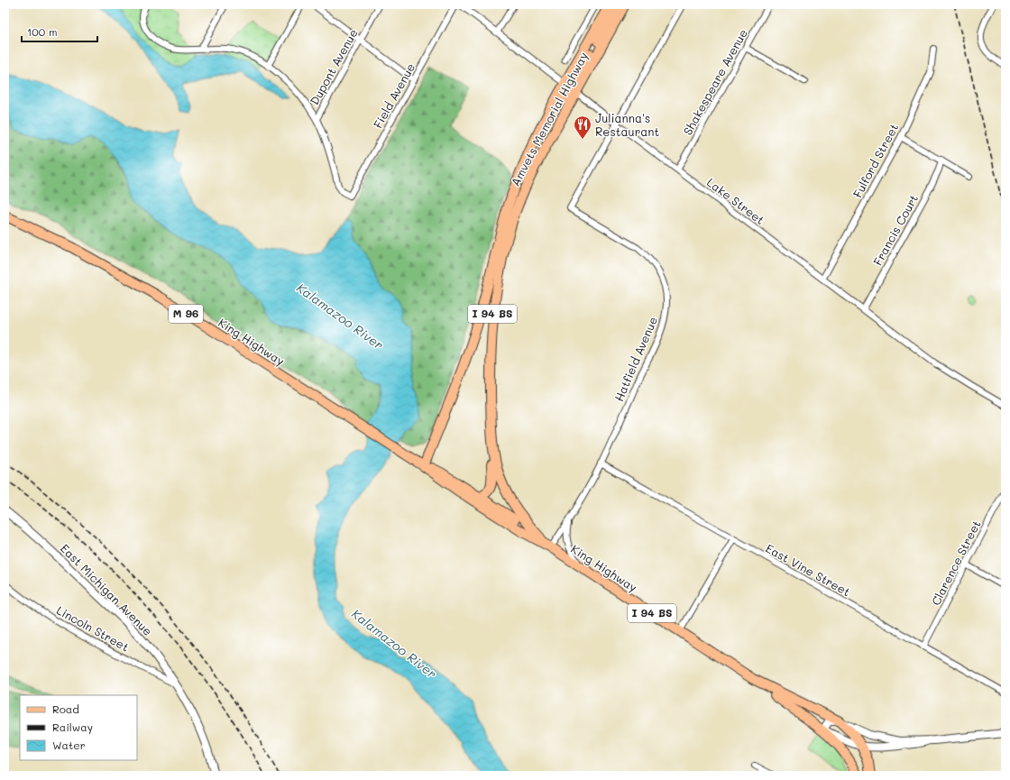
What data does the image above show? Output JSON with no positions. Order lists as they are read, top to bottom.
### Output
{
  "streets": {
    "main road": [
      "Amvets Memorial Highway",
      "M 96",
      "I 94 BS",
      "King Highway"
    ],
    "street": [
      "Dupont Avenue",
      "Shakespeare Avenue",
      "Field Avenue",
      "Fulford Street",
      "Lake Street",
      "Francis Court",
      "Hatfield Avenue",
      "Clarence Street",
      "East Vine Street",
      "East Michigan Avenue",
      "Lincoln Street"
    ]
  },
  "crossings": [
    ["Dupont Avenue", "Field Avenue"],
    ["Shakespeare Avenue", "Lake Street"],
    ["Amvets Memorial Highway", "Lake Street"],
    ["Amvets Memorial Highway", "I 94 BS"],
    ["Amvets Memorial Highway", "King Highway"],
    ["Fulford Street", "Lake Street"],
    ["Lake Street", "Francis Court"],
    ["Lake Street", "Hatfield Avenue"],
    ["I 94 BS", "King Highway"],
    ["King Highway", "Hatfield Avenue"],
    ["Hatfield Avenue", "East Vine Street"],
    ["Clarence Street", "East Vine Street"],
    ["East Michigan Avenue", "Lincoln Street"]
  ],
  "water": ["Kalamazoo River"],
  "places": {
    "restaurant": ["Julianna's Restaurant"]
  },
  "legend": ["Road", "Railway", "Water"],
  "scale_bar": "100 m"
}
